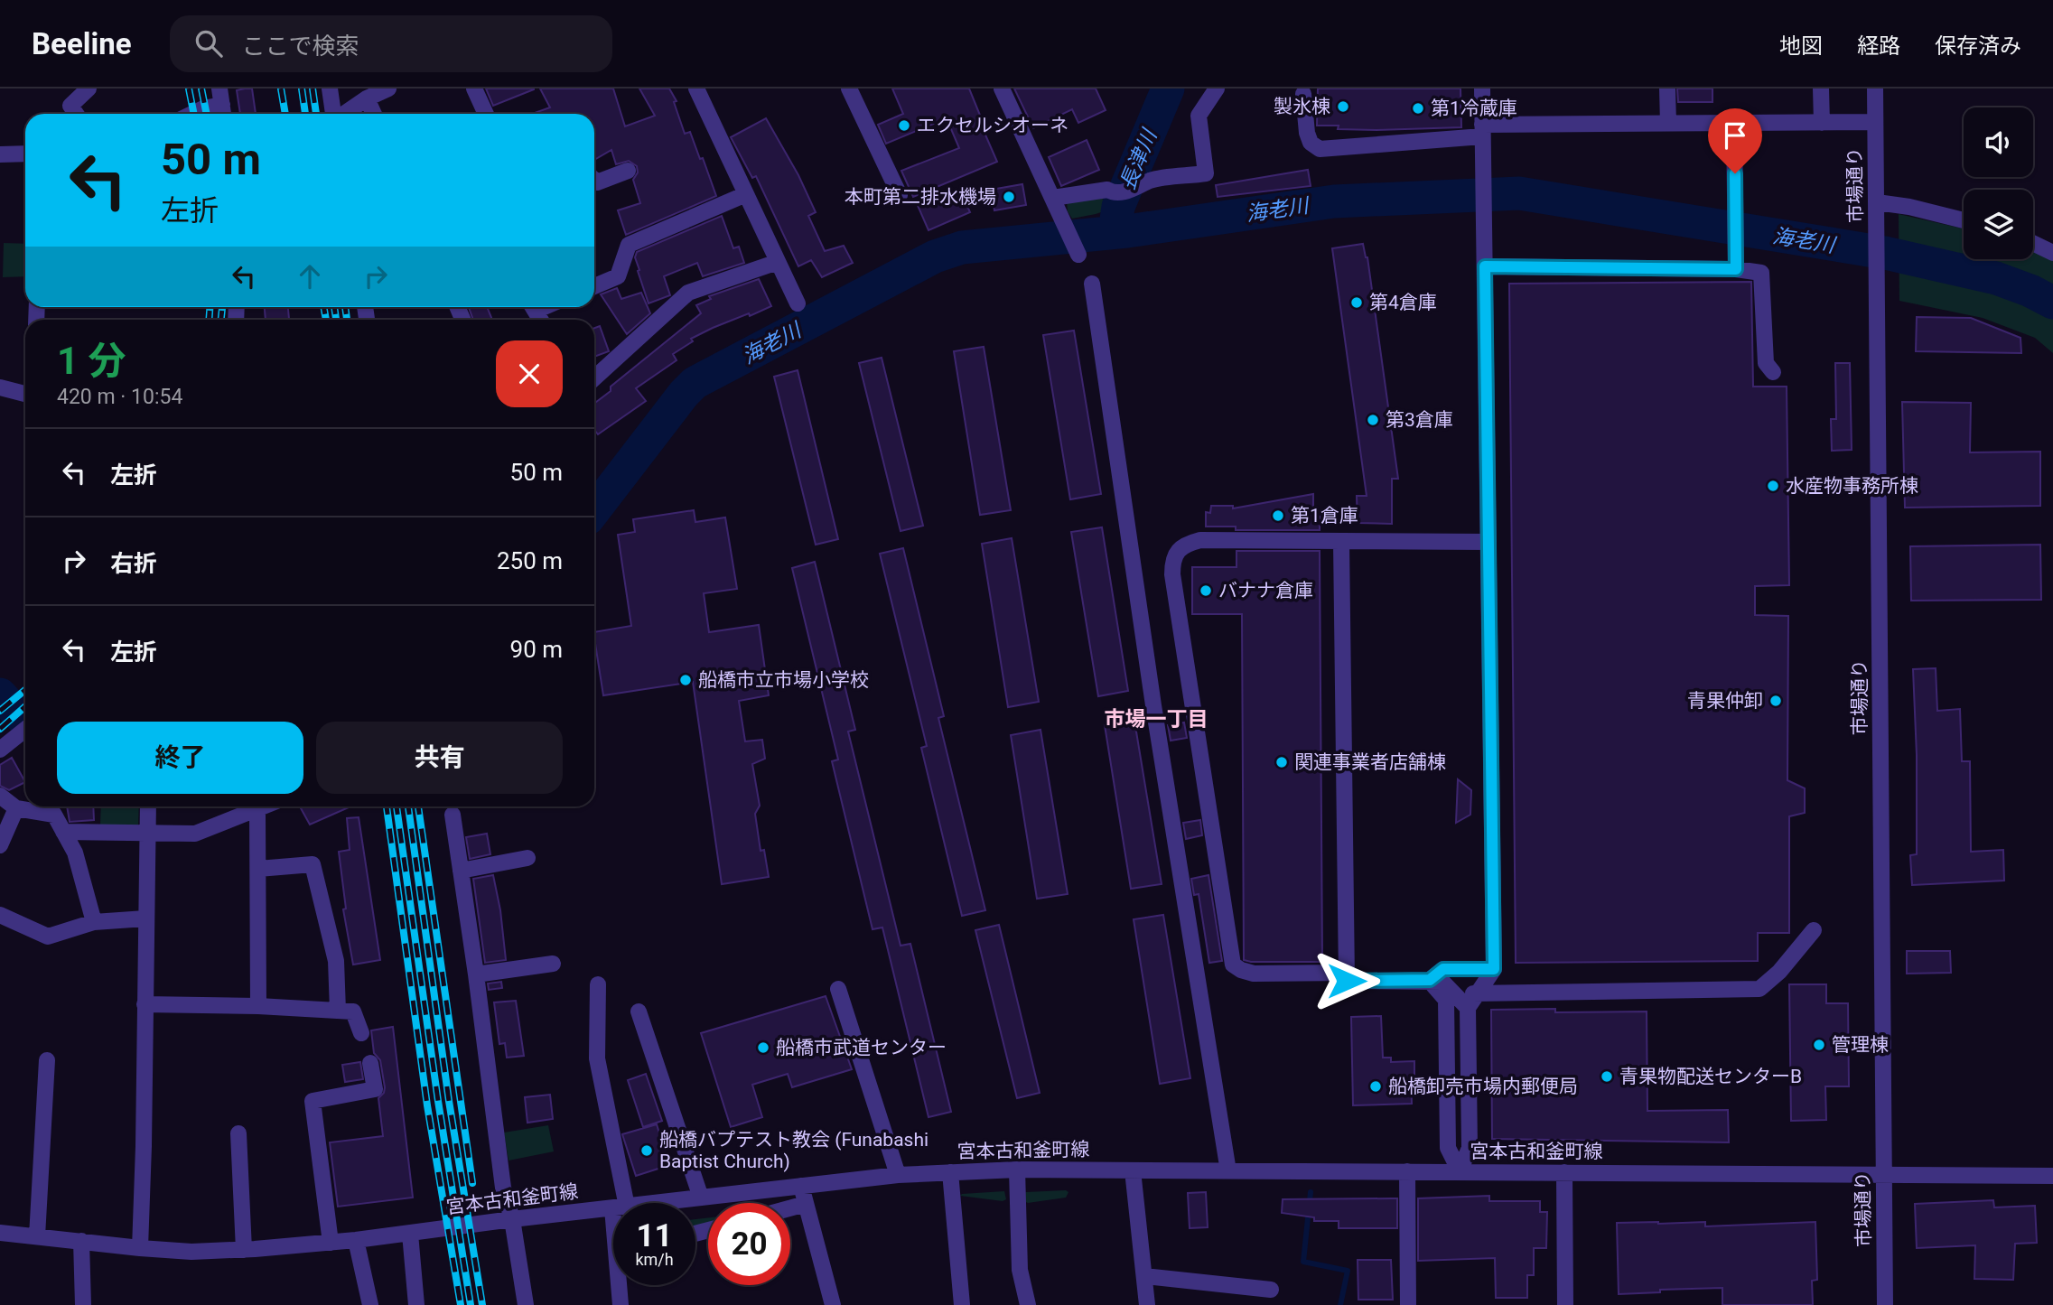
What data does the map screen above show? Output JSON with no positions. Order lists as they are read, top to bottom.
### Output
{
  "streets": {
    "street": ["市場通り", "宮本古和釜町線"]
  },
  "crossings": [
    ["市場通り", "宮本古和釜町線"]
  ],
  "districts": ["市場一丁目"],
  "water": ["長津川", "海老川"],
  "places": [
    "製氷棟",
    "第1冷蔵庫",
    "エクセルシオーネ",
    "本町第二排水機場",
    "第4倉庫",
    "第3倉庫",
    "水産物事務所棟",
    "第1倉庫",
    "バナナ倉庫",
    "船橋市立市場小学校",
    "青果仲卸",
    "関連事業者店舗棟",
    "管理棟",
    "船橋市武道センター",
    "青果物配送センターB",
    "船橋卸売市場内郵便局",
    "船橋バプテスト教会 (Funabashi Baptist Church)"
  ],
  "page": {
    "header": "Beeline",
    "search": "ここで検索",
    "nav": ["地図", "経路", "保存済み"],
    "turn": ["50 m", "左折"],
    "heading": ["1 分", "420 m · 10:54"],
    "list": [
      {
        "name": "左折",
        "value": "50 m"
      },
      {
        "name": "右折",
        "value": "250 m"
      },
      {
        "name": "左折",
        "value": "90 m"
      }
    ],
    "buttons": ["終了", "共有"],
    "speed": "11 km/h",
    "limit": "20"
  }
}
